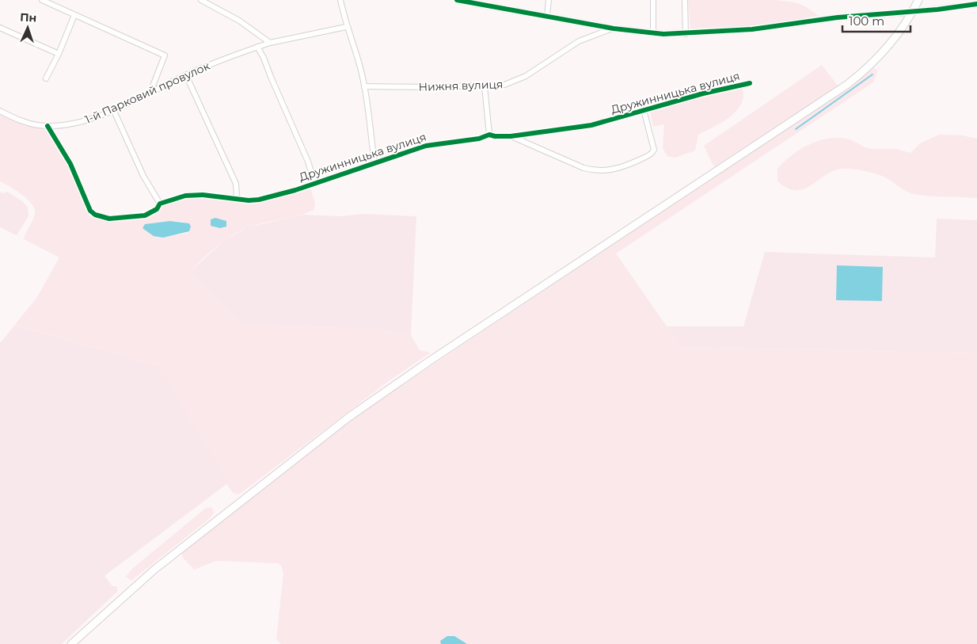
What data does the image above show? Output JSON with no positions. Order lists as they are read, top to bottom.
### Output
{
  "streets": {
    "street": ["Нижня вулиця", "1-й Парковий провулок", "Дружинницька вулиця"]
  },
  "crossings": [
    ["1-й Парковий провулок", "Дружинницька вулиця"]
  ],
  "scale_bar": "100 m",
  "north": "top"
}
